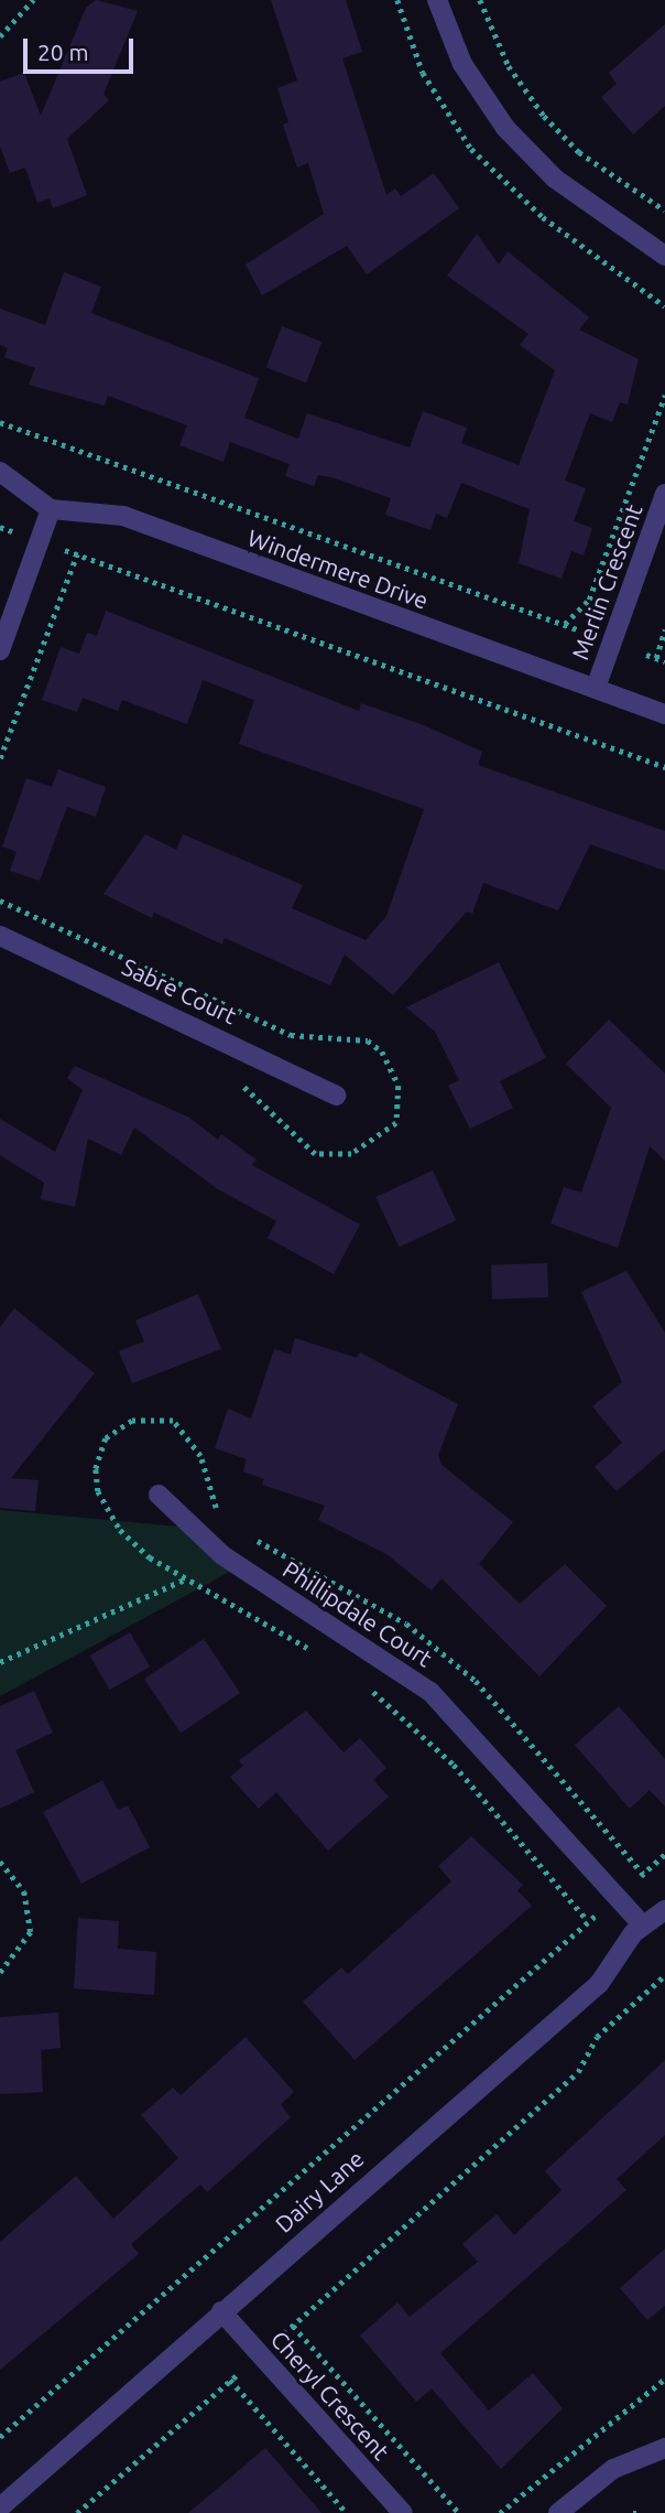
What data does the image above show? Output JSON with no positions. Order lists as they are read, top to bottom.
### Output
{
  "streets": {
    "street": [
      "Windermere Drive",
      "Merlin Crescent",
      "Sabre Court",
      "Phillipdale Court",
      "Dairy Lane",
      "Cheryl Crescent"
    ]
  },
  "crossings": [
    ["Windermere Drive", "Merlin Crescent"],
    ["Phillipdale Court", "Dairy Lane"],
    ["Dairy Lane", "Cheryl Crescent"]
  ],
  "scale_bar": "20 m"
}
